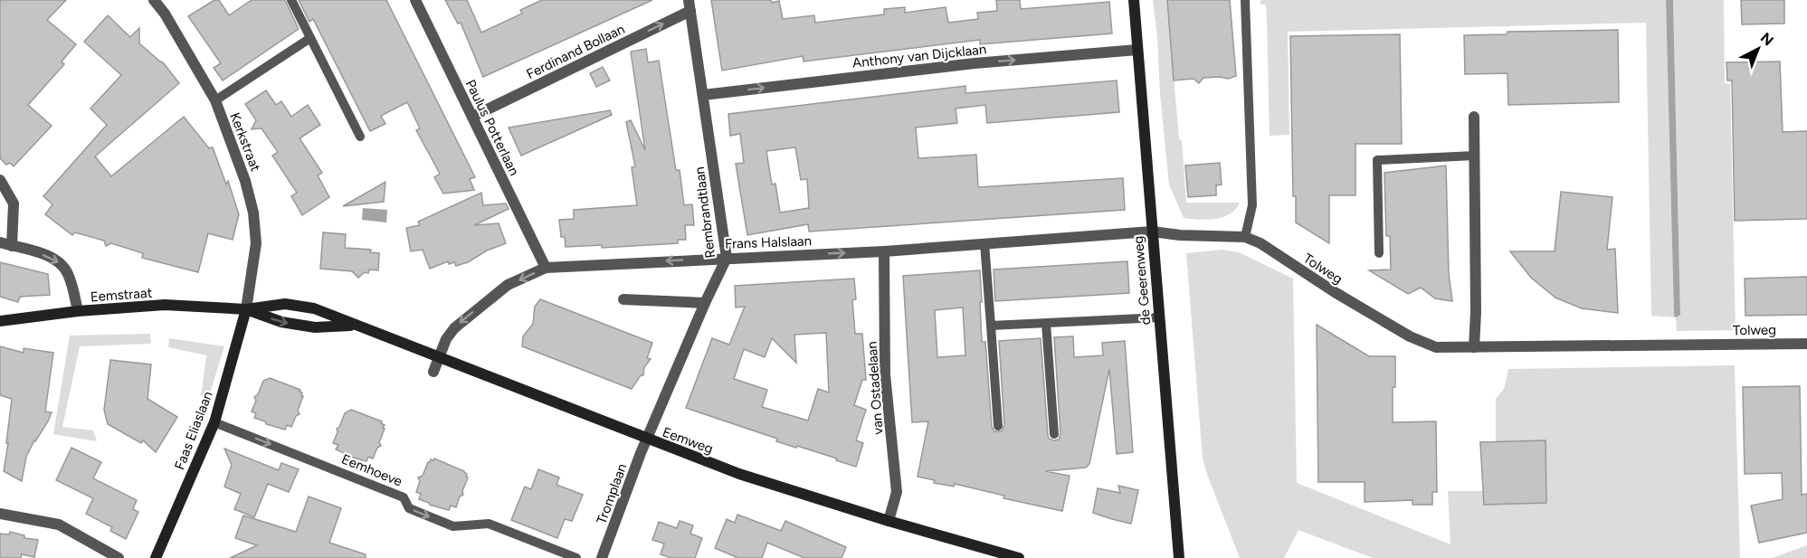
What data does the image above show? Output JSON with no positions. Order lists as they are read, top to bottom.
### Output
{
  "streets": {
    "main road": [
      "de Geerenweg",
      "Eemstraat",
      "Faas Eliaslaan",
      "Eemweg"
    ],
    "street": [
      "Ferdinand Bollaan",
      "Anthony van Dijcklaan",
      "Paulus Potterlaan",
      "Kerkstraat",
      "Rembrandtlaan",
      "Frans Halslaan",
      "Tolweg",
      "van Ostadelaan",
      "Tromplaan"
    ],
    "lane": ["Eemhoeve"]
  },
  "crossings": [
    ["Ferdinand Bollaan", "Paulus Potterlaan"],
    ["Ferdinand Bollaan", "Rembrandtlaan"],
    ["Anthony van Dijcklaan", "Rembrandtlaan"],
    ["Anthony van Dijcklaan", "de Geerenweg"],
    ["Paulus Potterlaan", "Frans Halslaan"],
    ["Kerkstraat", "Eemstraat"],
    ["Kerkstraat", "Faas Eliaslaan"],
    ["Kerkstraat", "Eemweg"],
    ["Rembrandtlaan", "Frans Halslaan"],
    ["Rembrandtlaan", "Eemweg"],
    ["Rembrandtlaan", "Tromplaan"],
    ["Frans Halslaan", "Tolweg"],
    ["Frans Halslaan", "de Geerenweg"],
    ["Frans Halslaan", "van Ostadelaan"],
    ["Frans Halslaan", "Eemweg"],
    ["Tolweg", "de Geerenweg"],
    ["Eemstraat", "Faas Eliaslaan"],
    ["Eemstraat", "Eemweg"],
    ["van Ostadelaan", "Eemweg"],
    ["Faas Eliaslaan", "Eemweg"],
    ["Faas Eliaslaan", "Eemhoeve"],
    ["Eemweg", "Tromplaan"]
  ],
  "one_way": ["Ferdinand Bollaan", "Anthony van Dijcklaan", "Eemhoeve"],
  "north": "top right"
}
